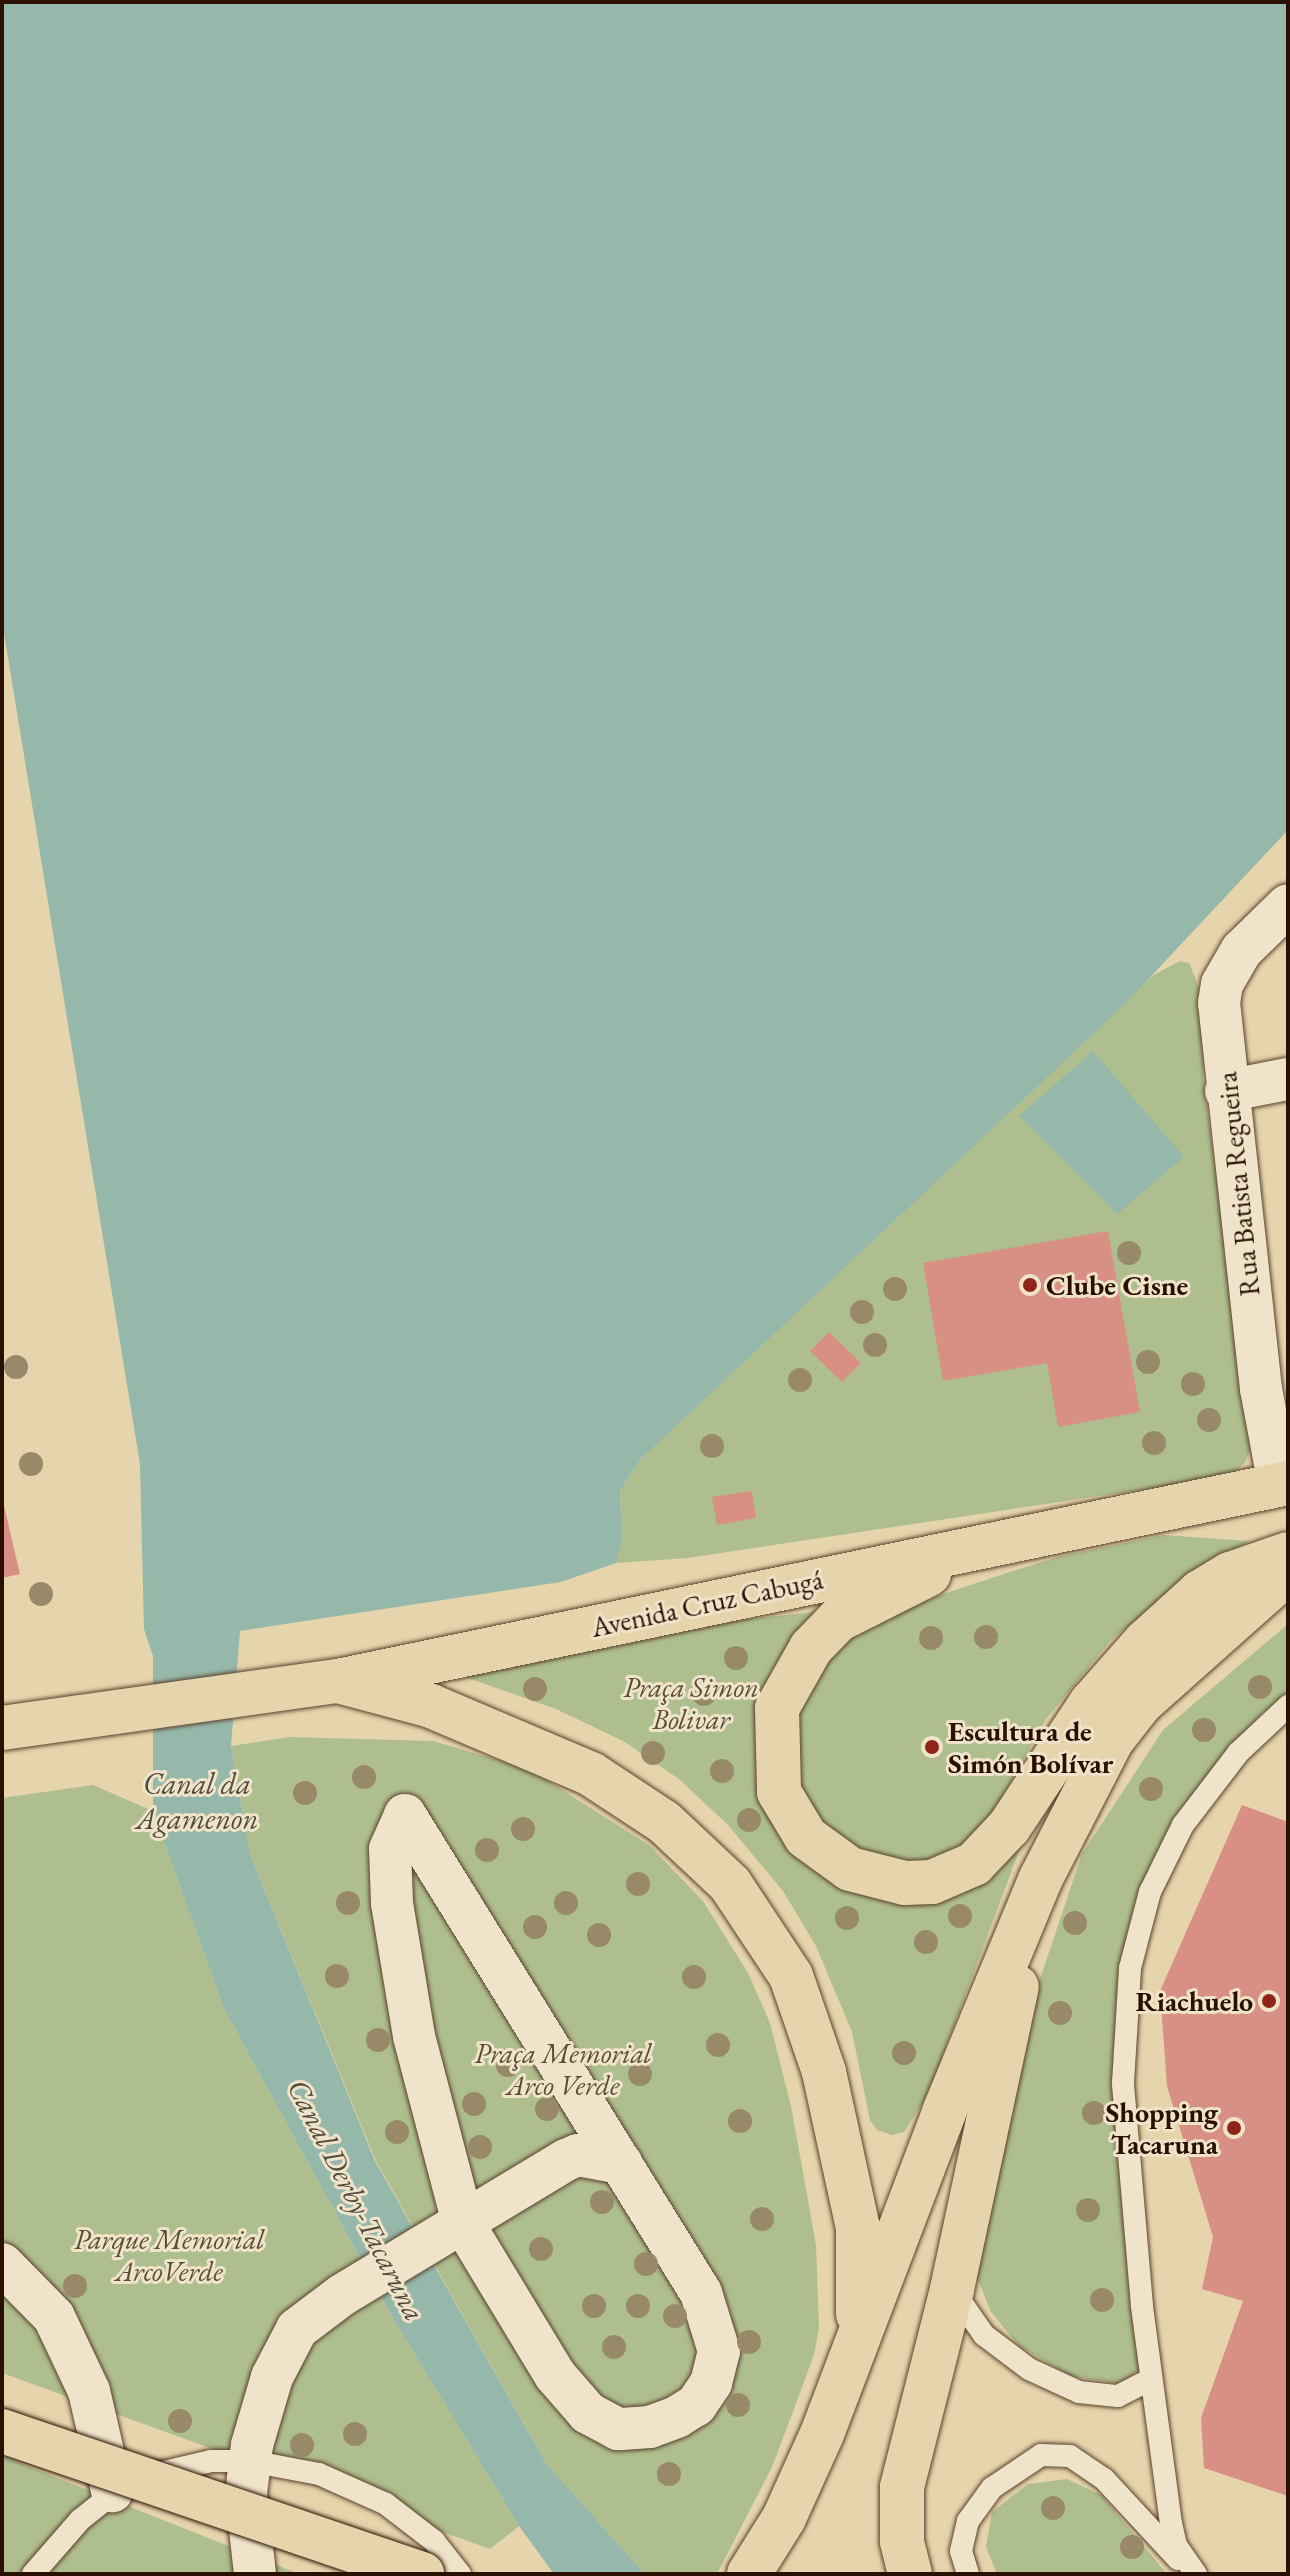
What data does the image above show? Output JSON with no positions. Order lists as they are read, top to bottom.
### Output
{
  "streets": {
    "main road": ["Avenida Cruz Cabugá"],
    "street": ["Rua Batista Regueira"]
  },
  "crossings": [
    ["Rua Batista Regueira", "Avenida Cruz Cabugá"]
  ],
  "water": ["Canal da Agamenon", "Canal Derby-Tacaruna"],
  "parks": ["Praça Simon Bolivar", "Praça Memorial Arco Verde", "Parque Memorial ArcoVerde"],
  "places": [
    "Clube Cisne",
    "Escultura de Simón Bolívar",
    "Riachuelo",
    "Shopping Tacaruna"
  ]
}
